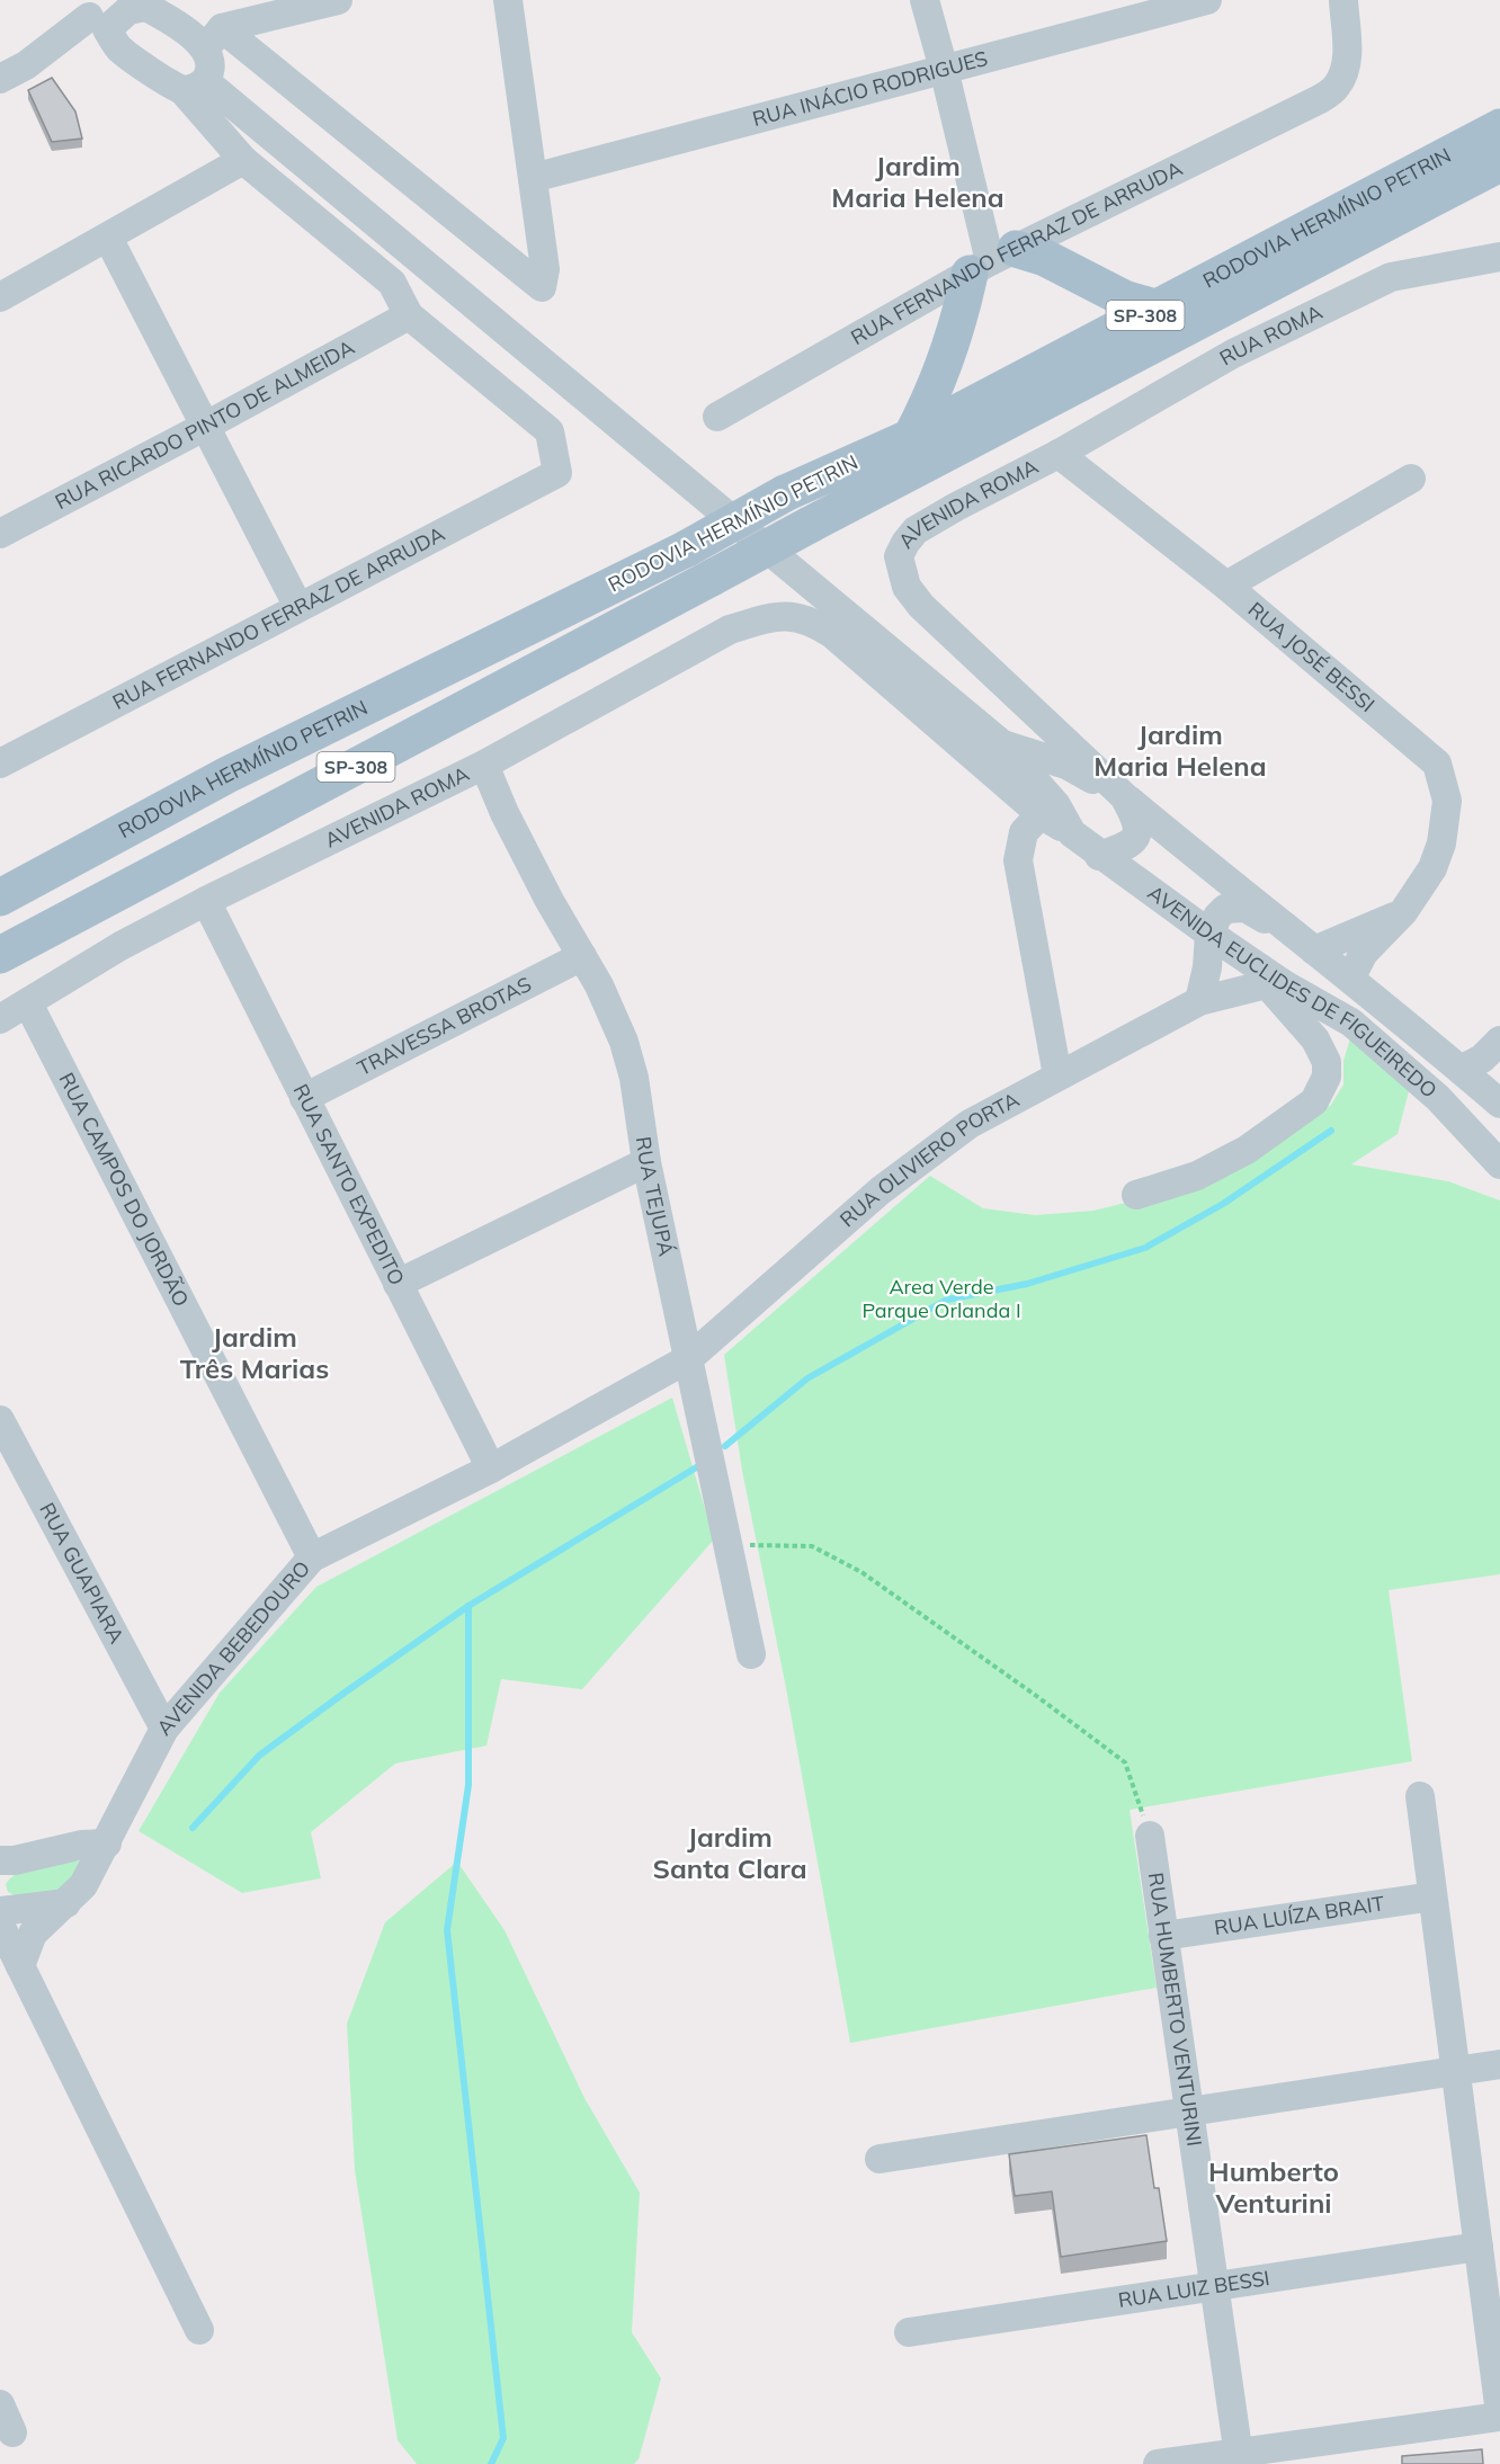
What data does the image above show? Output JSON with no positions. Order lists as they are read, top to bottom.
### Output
{
  "streets": {
    "main road": ["RODOVIA HERMÍNIO PETRIN", "SP-308"],
    "street": [
      "RUA INÁCIO RODRIGUES",
      "RUA FERNANDO FERRAZ DE ARRUDA",
      "RUA ROMA",
      "RUA RICARDO PINTO DE ALMEIDA",
      "AVENIDA ROMA",
      "RUA JOSÉ BESSI",
      "AVENIDA EUCLIDES DE FIGUEIREDO",
      "TRAVESSA BROTAS",
      "RUA OLIVIERO PORTA",
      "RUA SANTO EXPEDITO",
      "RUA CAMPOS DO JORDÃO",
      "RUA TEJUPÁ",
      "RUA GUAPIARA",
      "AVENIDA BEBEDOURO",
      "RUA LUÍZA BRAIT",
      "RUA HUMBERTO VENTURINI",
      "RUA LUIZ BESSI"
    ]
  },
  "crossings": [
    ["RUA FERNANDO FERRAZ DE ARRUDA", "RUA RICARDO PINTO DE ALMEIDA"],
    ["RUA ROMA", "AVENIDA ROMA"],
    ["RUA ROMA", "RUA JOSÉ BESSI"],
    ["AVENIDA ROMA", "RUA JOSÉ BESSI"],
    ["AVENIDA ROMA", "AVENIDA EUCLIDES DE FIGUEIREDO"],
    ["AVENIDA ROMA", "RUA SANTO EXPEDITO"],
    ["AVENIDA ROMA", "RUA CAMPOS DO JORDÃO"],
    ["AVENIDA ROMA", "RUA TEJUPÁ"],
    ["RUA JOSÉ BESSI", "AVENIDA EUCLIDES DE FIGUEIREDO"],
    ["AVENIDA EUCLIDES DE FIGUEIREDO", "RUA OLIVIERO PORTA"],
    ["TRAVESSA BROTAS", "RUA SANTO EXPEDITO"],
    ["TRAVESSA BROTAS", "RUA TEJUPÁ"],
    ["RUA OLIVIERO PORTA", "RUA TEJUPÁ"],
    ["RUA OLIVIERO PORTA", "AVENIDA BEBEDOURO"],
    ["RUA SANTO EXPEDITO", "AVENIDA BEBEDOURO"],
    ["RUA CAMPOS DO JORDÃO", "AVENIDA BEBEDOURO"],
    ["RUA TEJUPÁ", "AVENIDA BEBEDOURO"],
    ["RUA GUAPIARA", "AVENIDA BEBEDOURO"],
    ["RUA LUÍZA BRAIT", "RUA HUMBERTO VENTURINI"],
    ["RUA HUMBERTO VENTURINI", "RUA LUIZ BESSI"]
  ],
  "districts": [
    "Jardim Maria Helena",
    "Jardim Maria Helena",
    "Jardim Três Marias",
    "Jardim Santa Clara",
    "Humberto Venturini"
  ],
  "parks": ["Area Verde Parque Orlanda I"]
}
